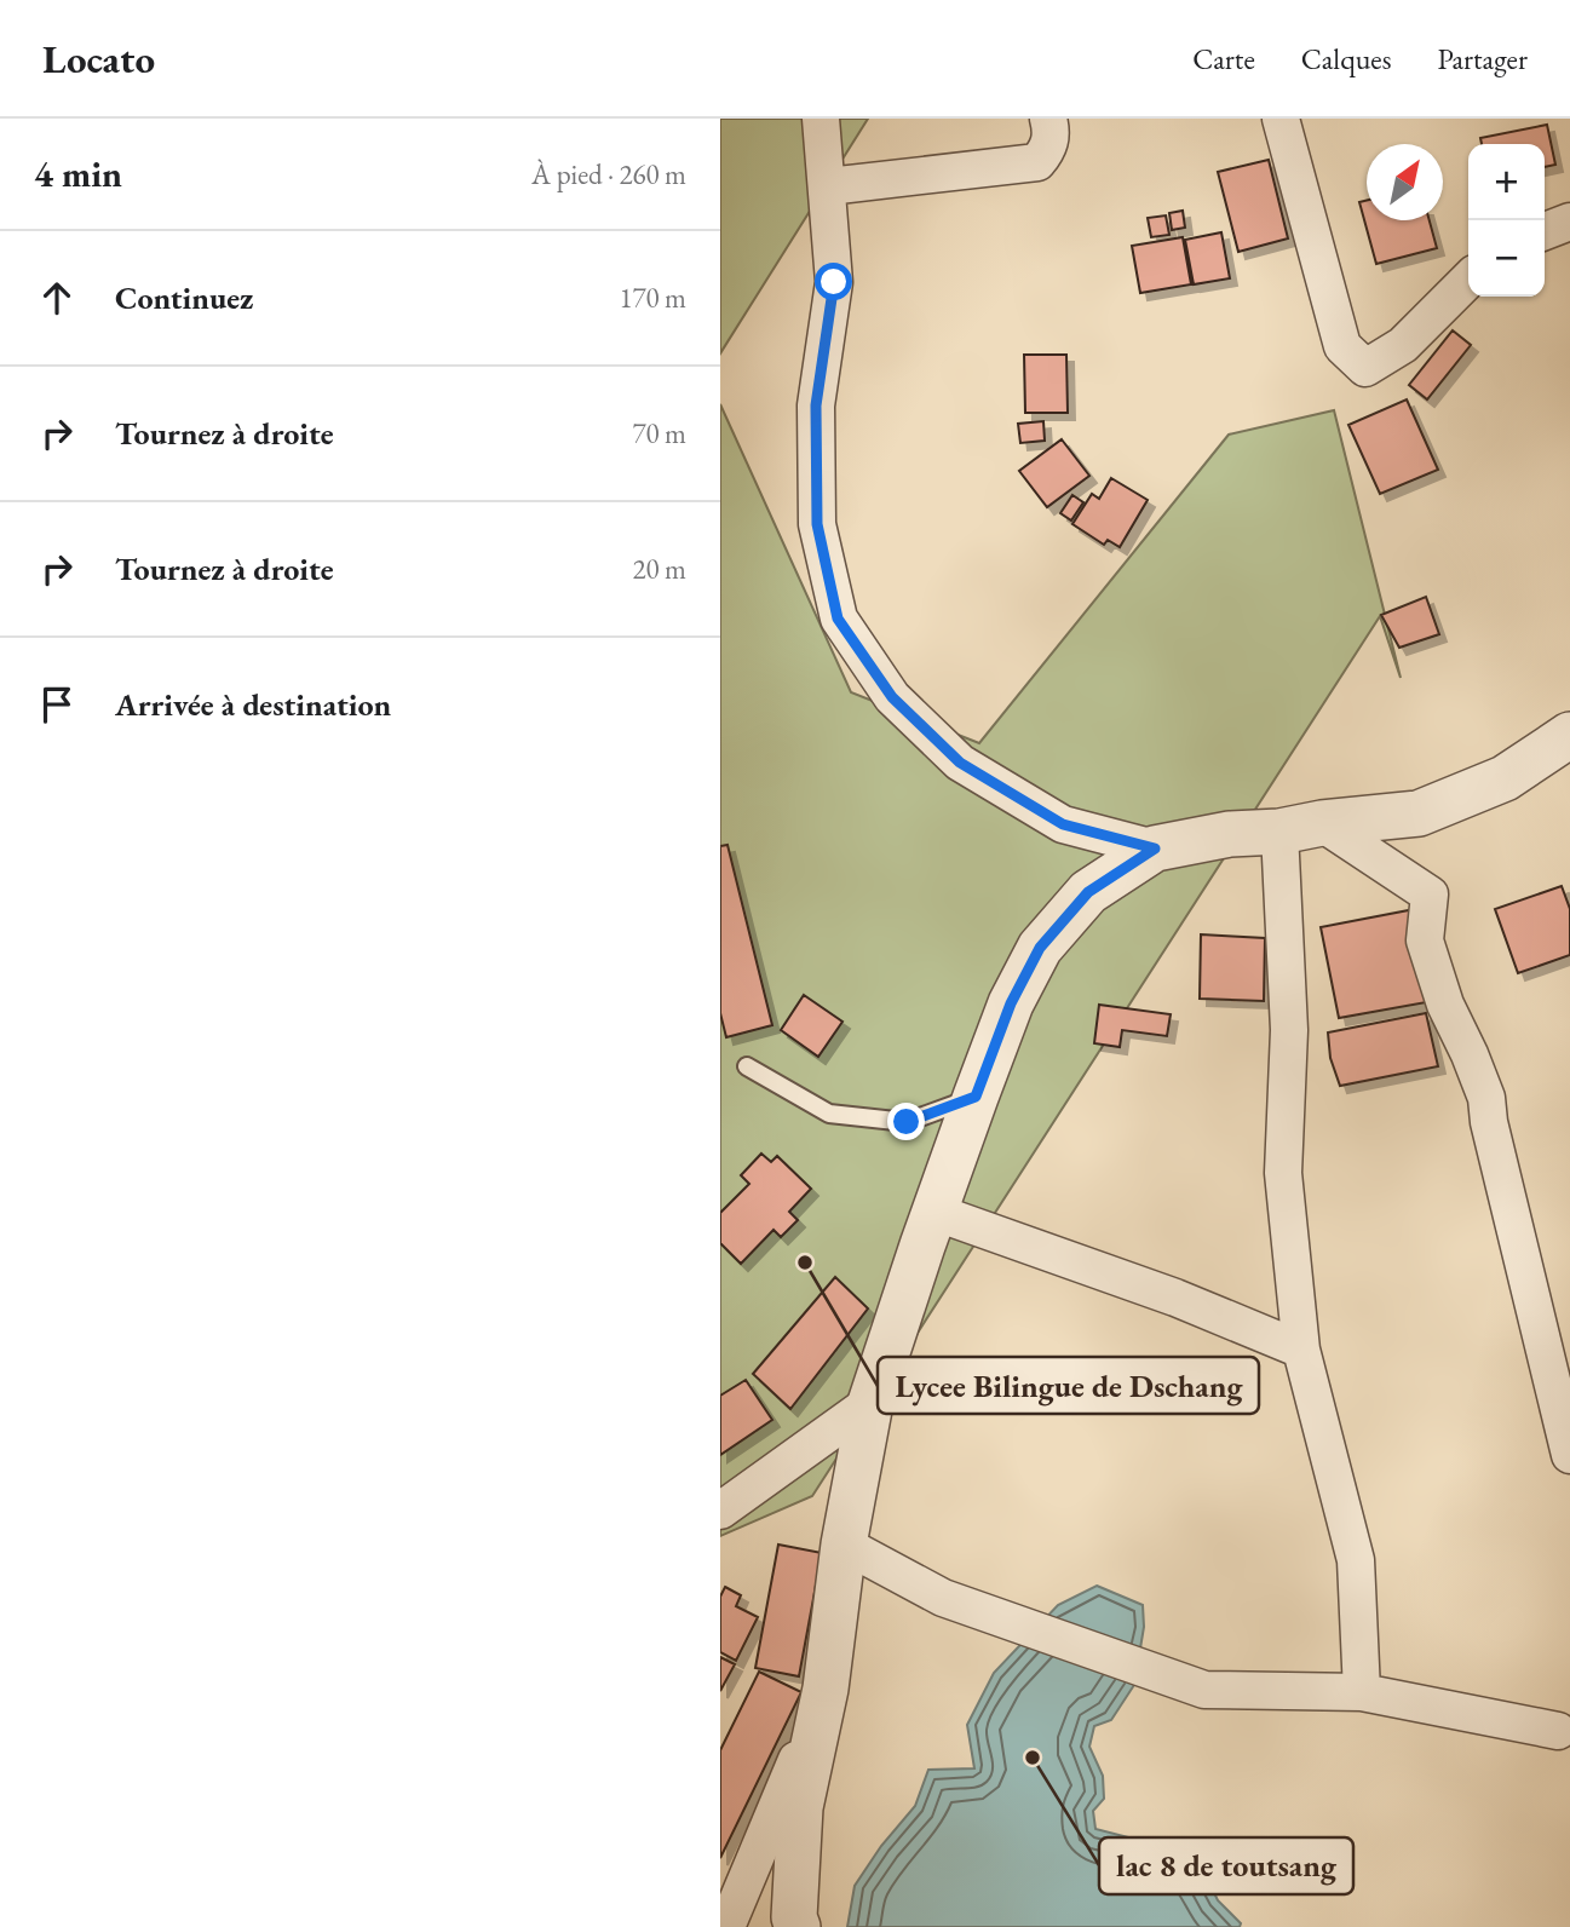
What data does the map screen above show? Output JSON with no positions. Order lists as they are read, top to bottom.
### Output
{
  "places": ["Lycee Bilingue de Dschang", "lac 8 de toutsang"],
  "north": "top right",
  "page": {
    "header": "Locato",
    "nav": ["Carte", "Calques", "Partager"],
    "heading": ["4 min", "À pied · 260 m"],
    "map_buttons": ["+", "−"],
    "list": [
      ["Continuez", "170 m"],
      ["Tournez à droite", "70 m"],
      ["Tournez à droite", "20 m"],
      "Arrivée à destination"
    ]
  }
}
